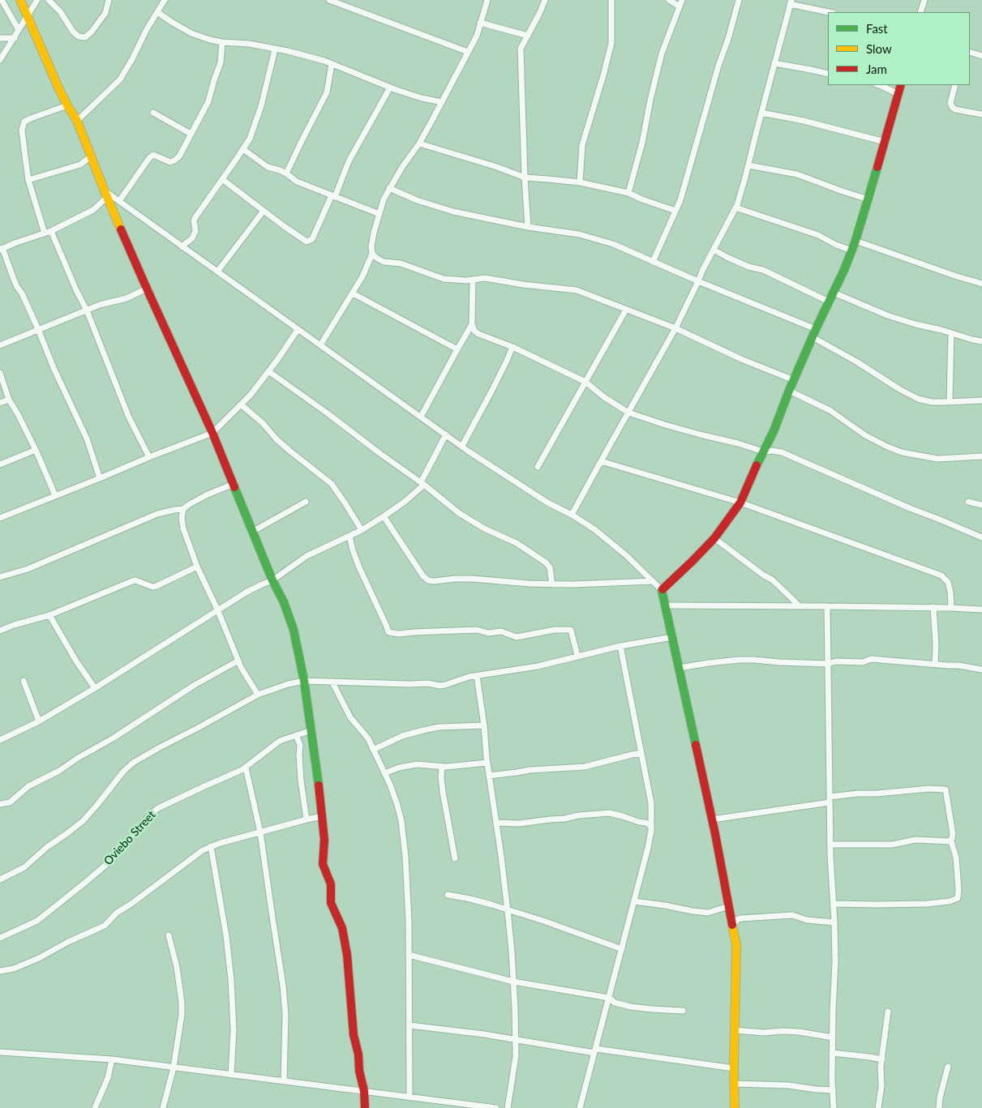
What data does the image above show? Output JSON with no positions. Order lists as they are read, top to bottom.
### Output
{
  "streets": {
    "street": ["Oviebo Street"]
  },
  "legend": ["Fast", "Slow", "Jam"]
}
